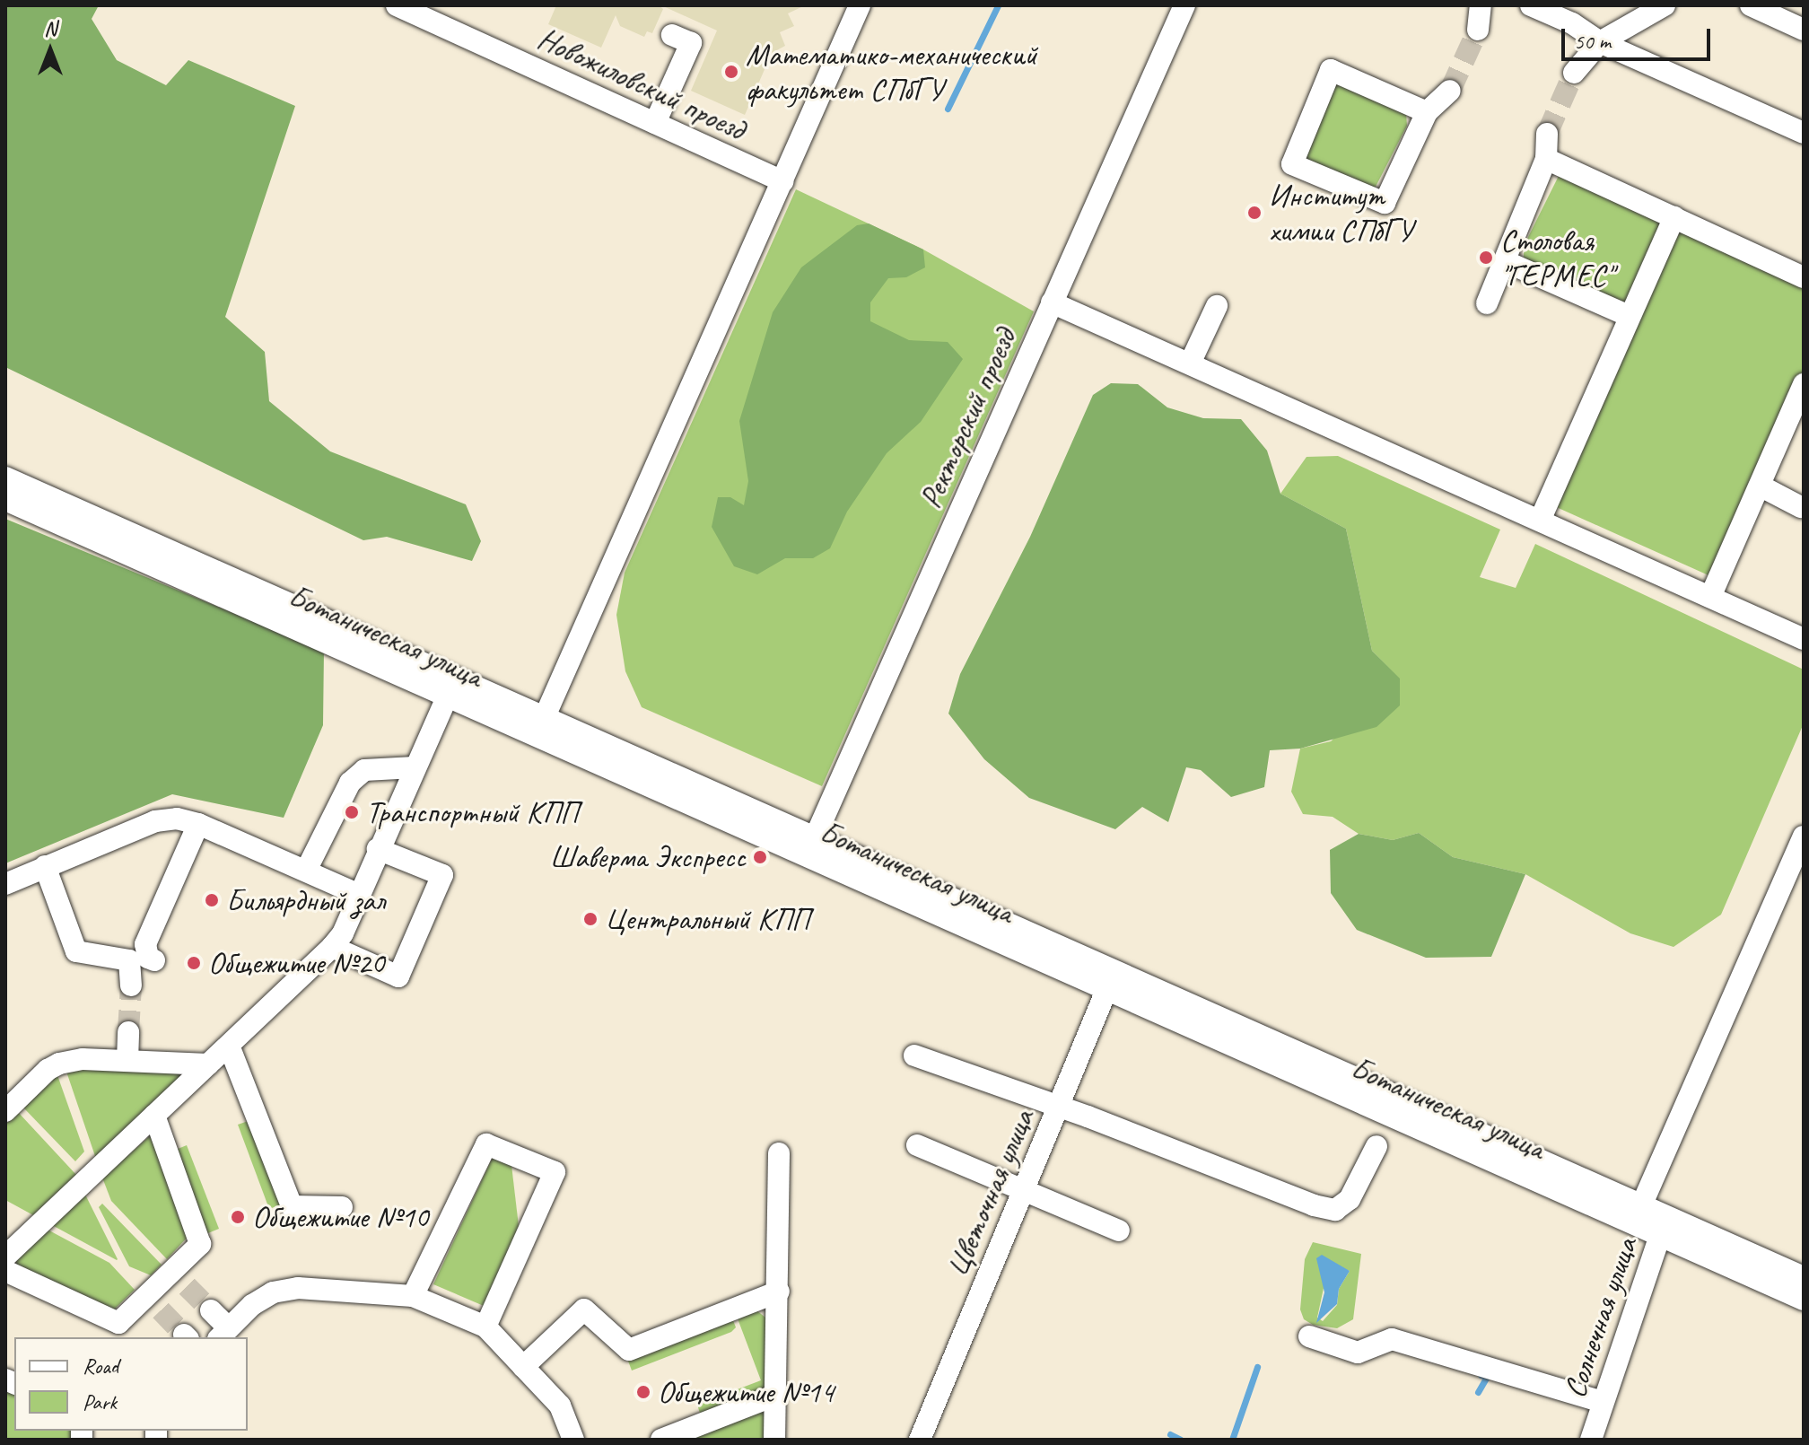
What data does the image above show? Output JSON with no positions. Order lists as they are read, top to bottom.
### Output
{
  "streets": {
    "street": [
      "Новожиловский проезд",
      "Ректорский проезд",
      "Ботаническая улица",
      "Цветочная улица",
      "Солнечная улица"
    ]
  },
  "crossings": [
    ["Ректорский проезд", "Ботаническая улица"],
    ["Ботаническая улица", "Цветочная улица"],
    ["Ботаническая улица", "Солнечная улица"]
  ],
  "places": [
    "Математико-механический факультет СПбГУ",
    "Институт химии СПбГУ",
    "Столовая \"ГЕРМЕС\"",
    "Транспортный КПП",
    "Шаверма Экспресс",
    "Бильярдный зал",
    "Центральный КПП",
    "Общежитие №20",
    "Общежитие №10",
    "Общежитие №14"
  ],
  "legend": ["Road", "Park"],
  "scale_bar": "50 m",
  "north": "top"
}
